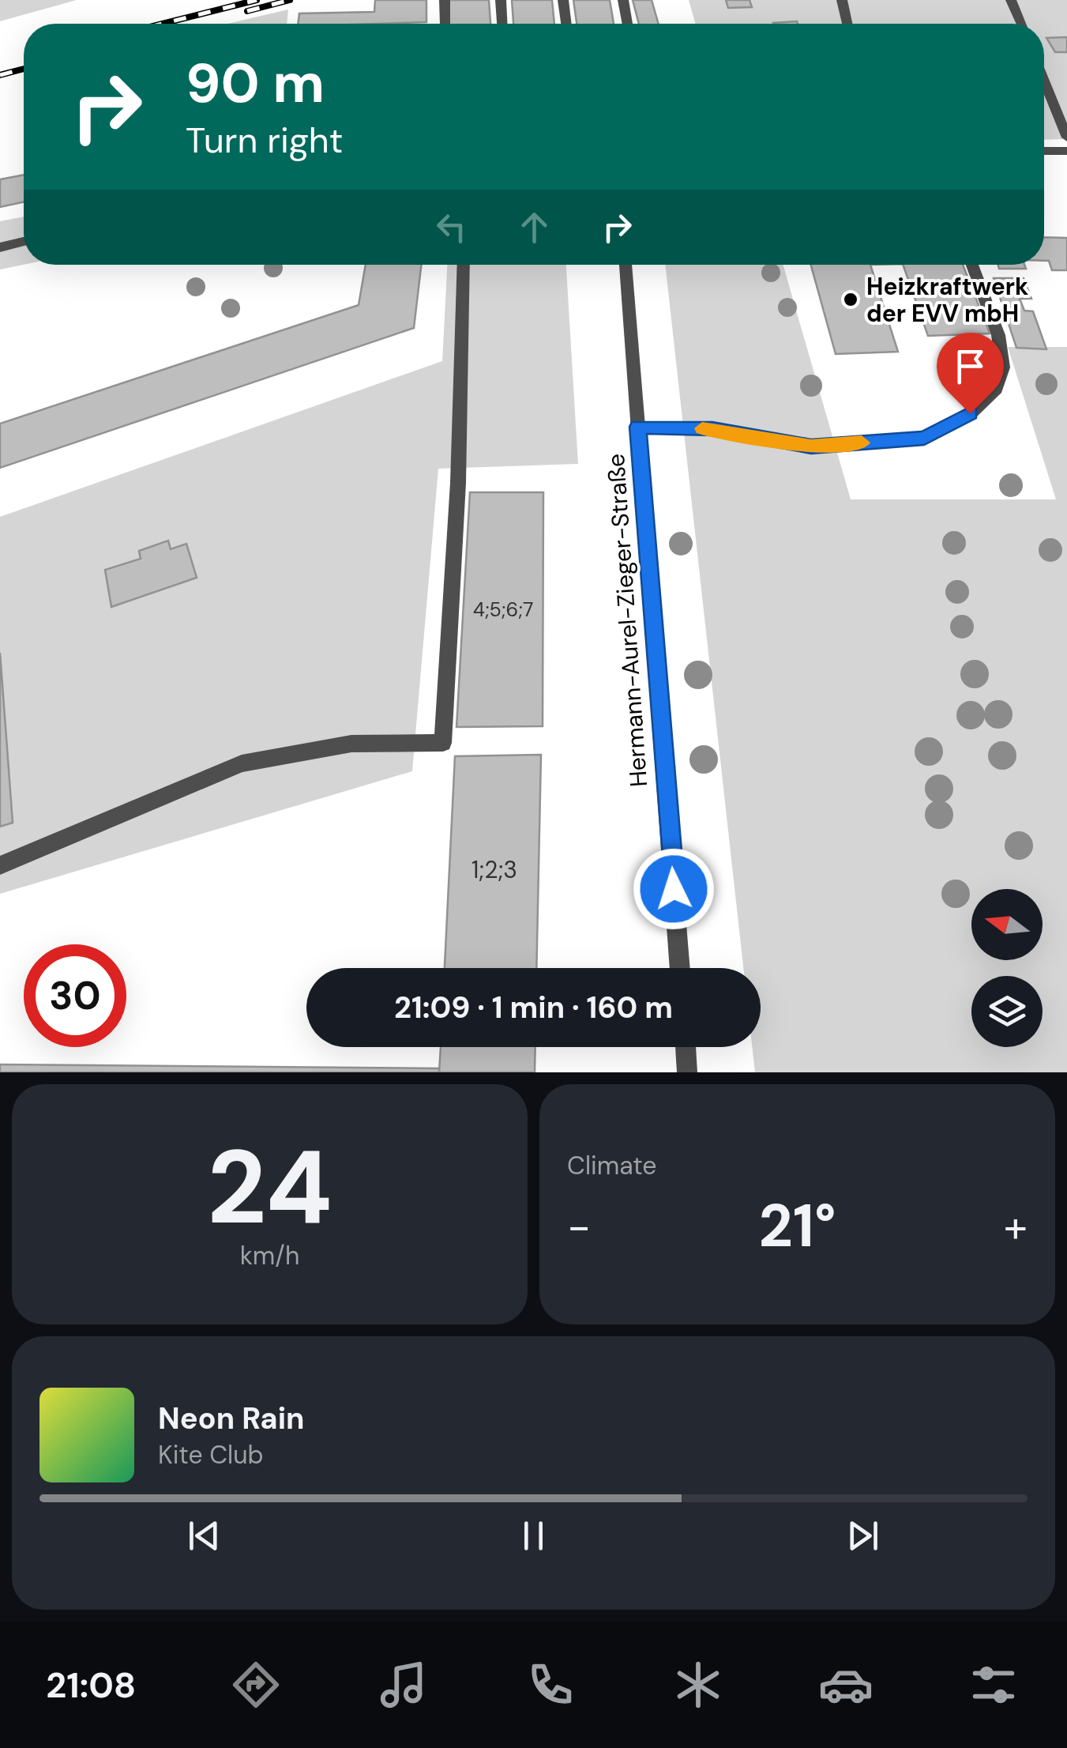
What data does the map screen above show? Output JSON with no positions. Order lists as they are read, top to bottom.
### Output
{
  "streets": {
    "street": ["Hermann-Aurel-Zieger-Straße"]
  },
  "places": ["Heizkraftwerk der EVV mbH"],
  "house_numbers": ["4;5;6;7", "1;2;3"],
  "north": "left",
  "page": {
    "turn": ["90 m", "Turn right"],
    "limit": "30",
    "trip": "21:09 · 1 min · 160 m",
    "tile": [
      ["24", "km/h"],
      "Climate"
    ],
    "heat": ["−", "21°", "+"],
    "song": ["Neon Rain", "Kite Club"],
    "tabs": "21:08"
  }
}
